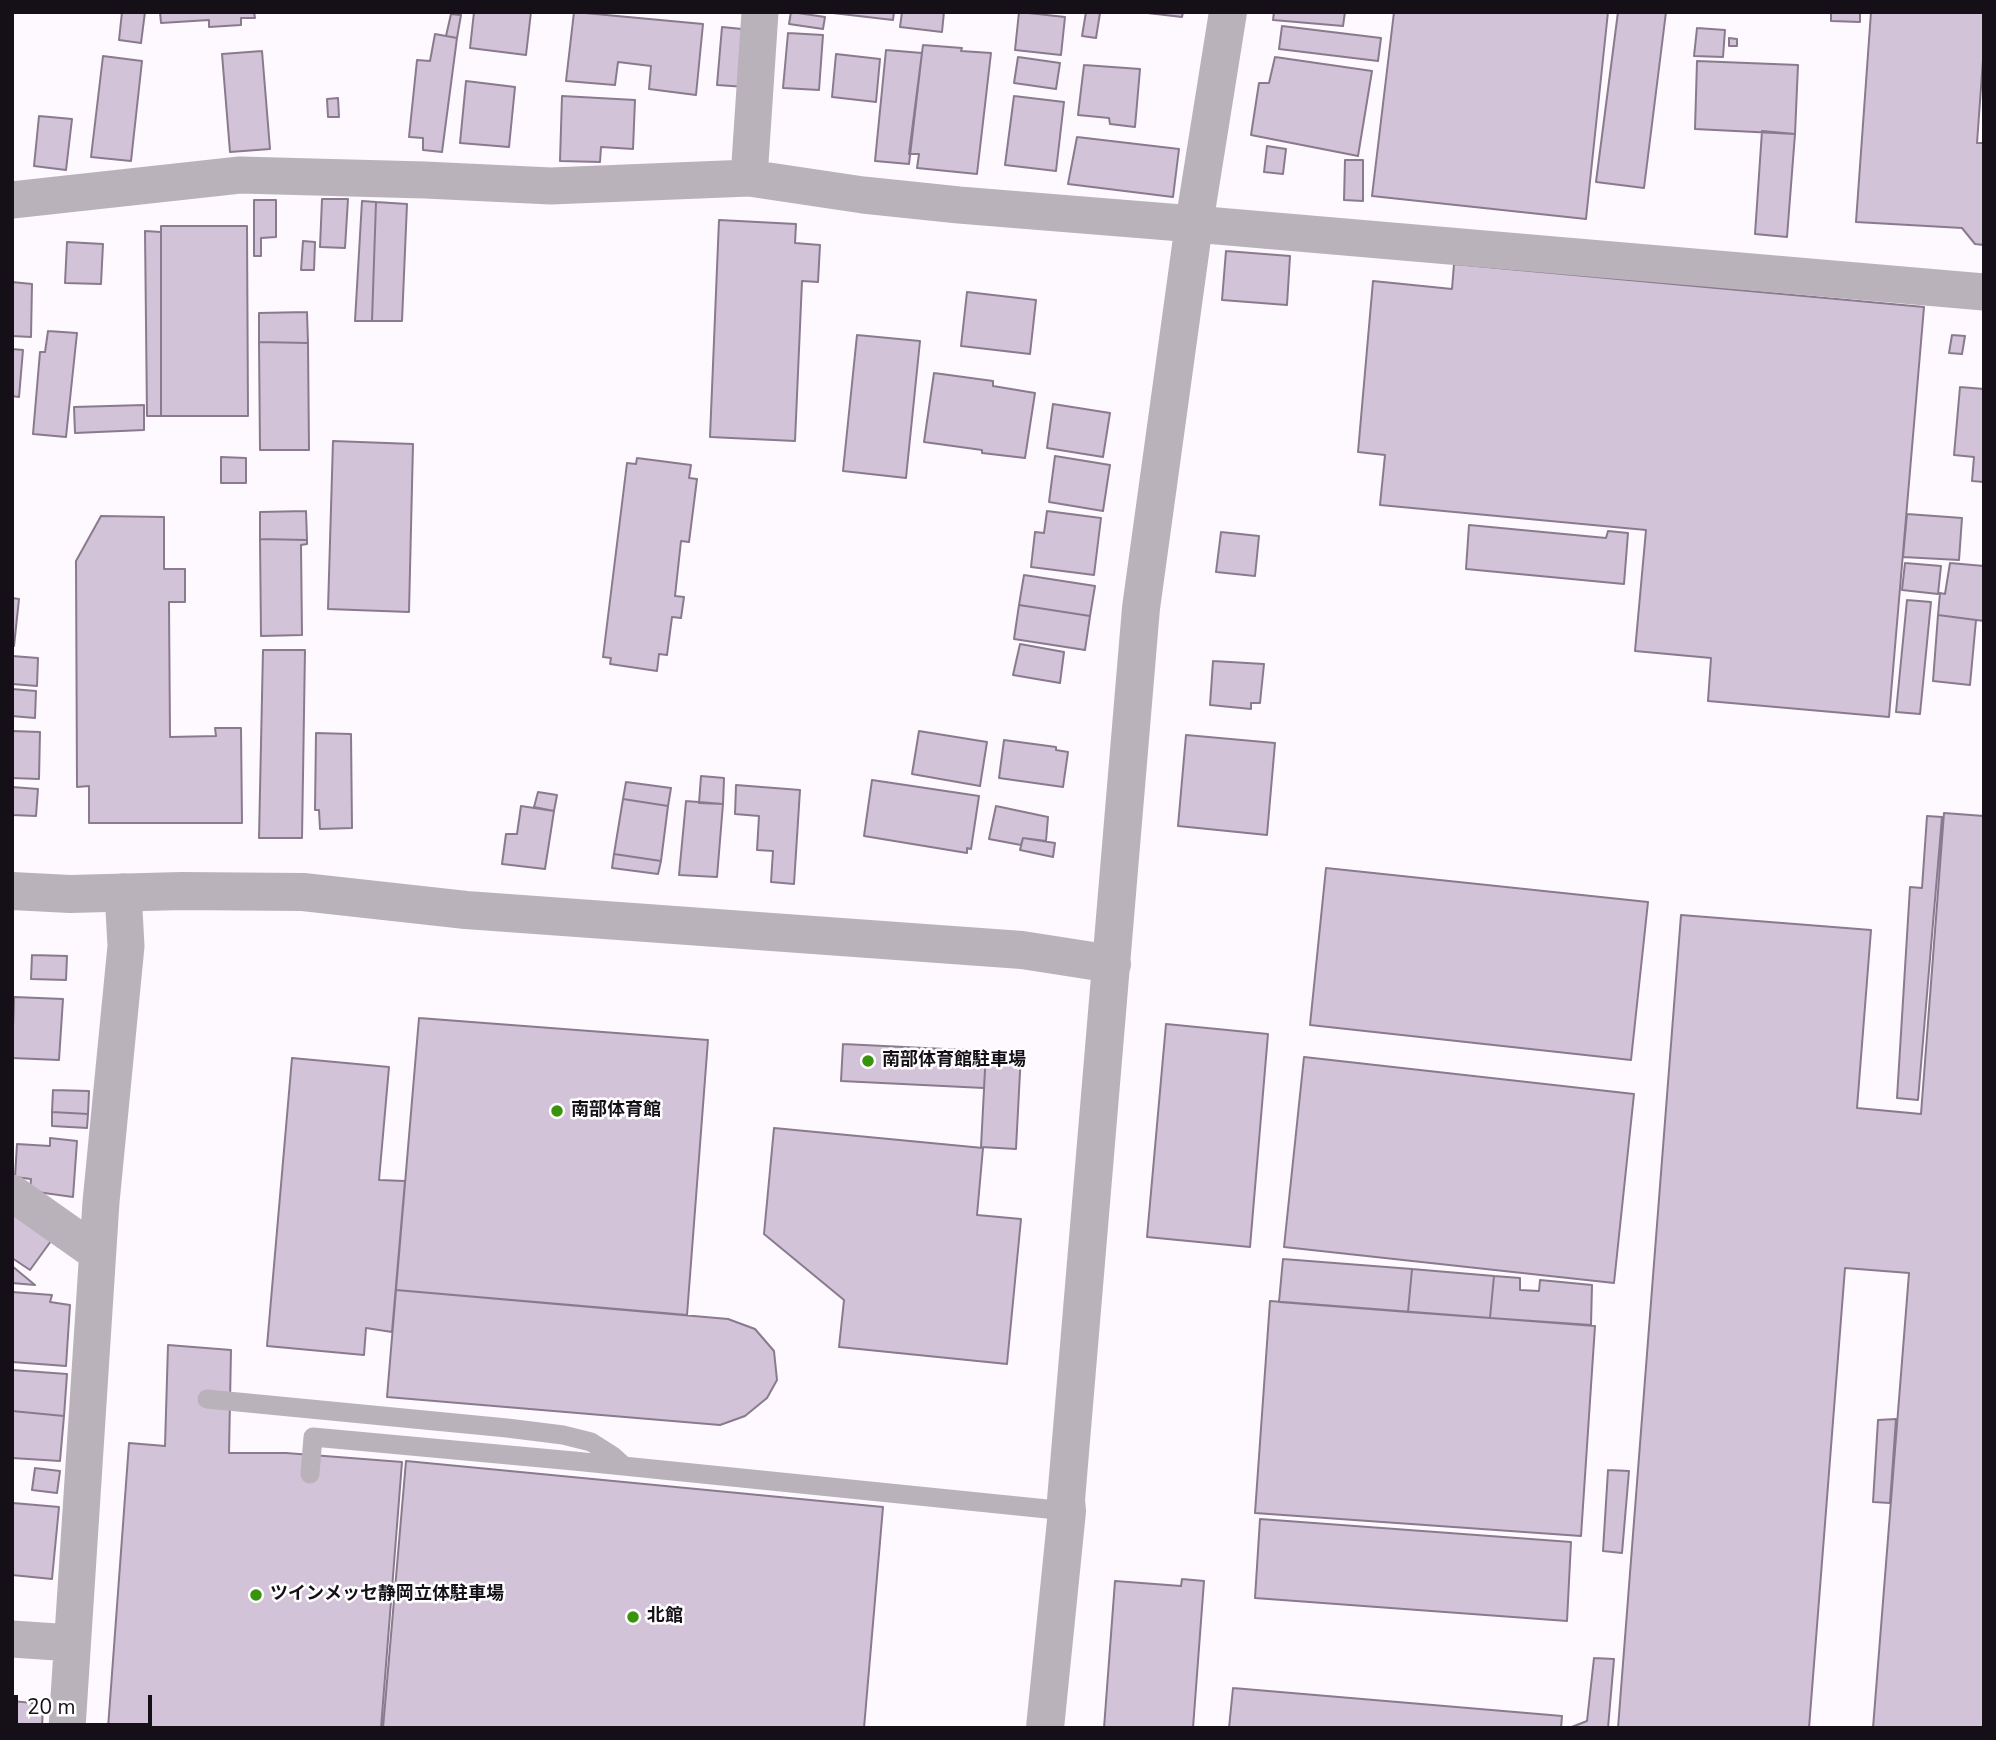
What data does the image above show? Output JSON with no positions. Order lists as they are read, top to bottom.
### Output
{
  "places": [
    "南部体育館駐車場",
    "南部体育館",
    "ツインメッセ静岡立体駐車場",
    "北館"
  ],
  "scale_bar": "20 m"
}
